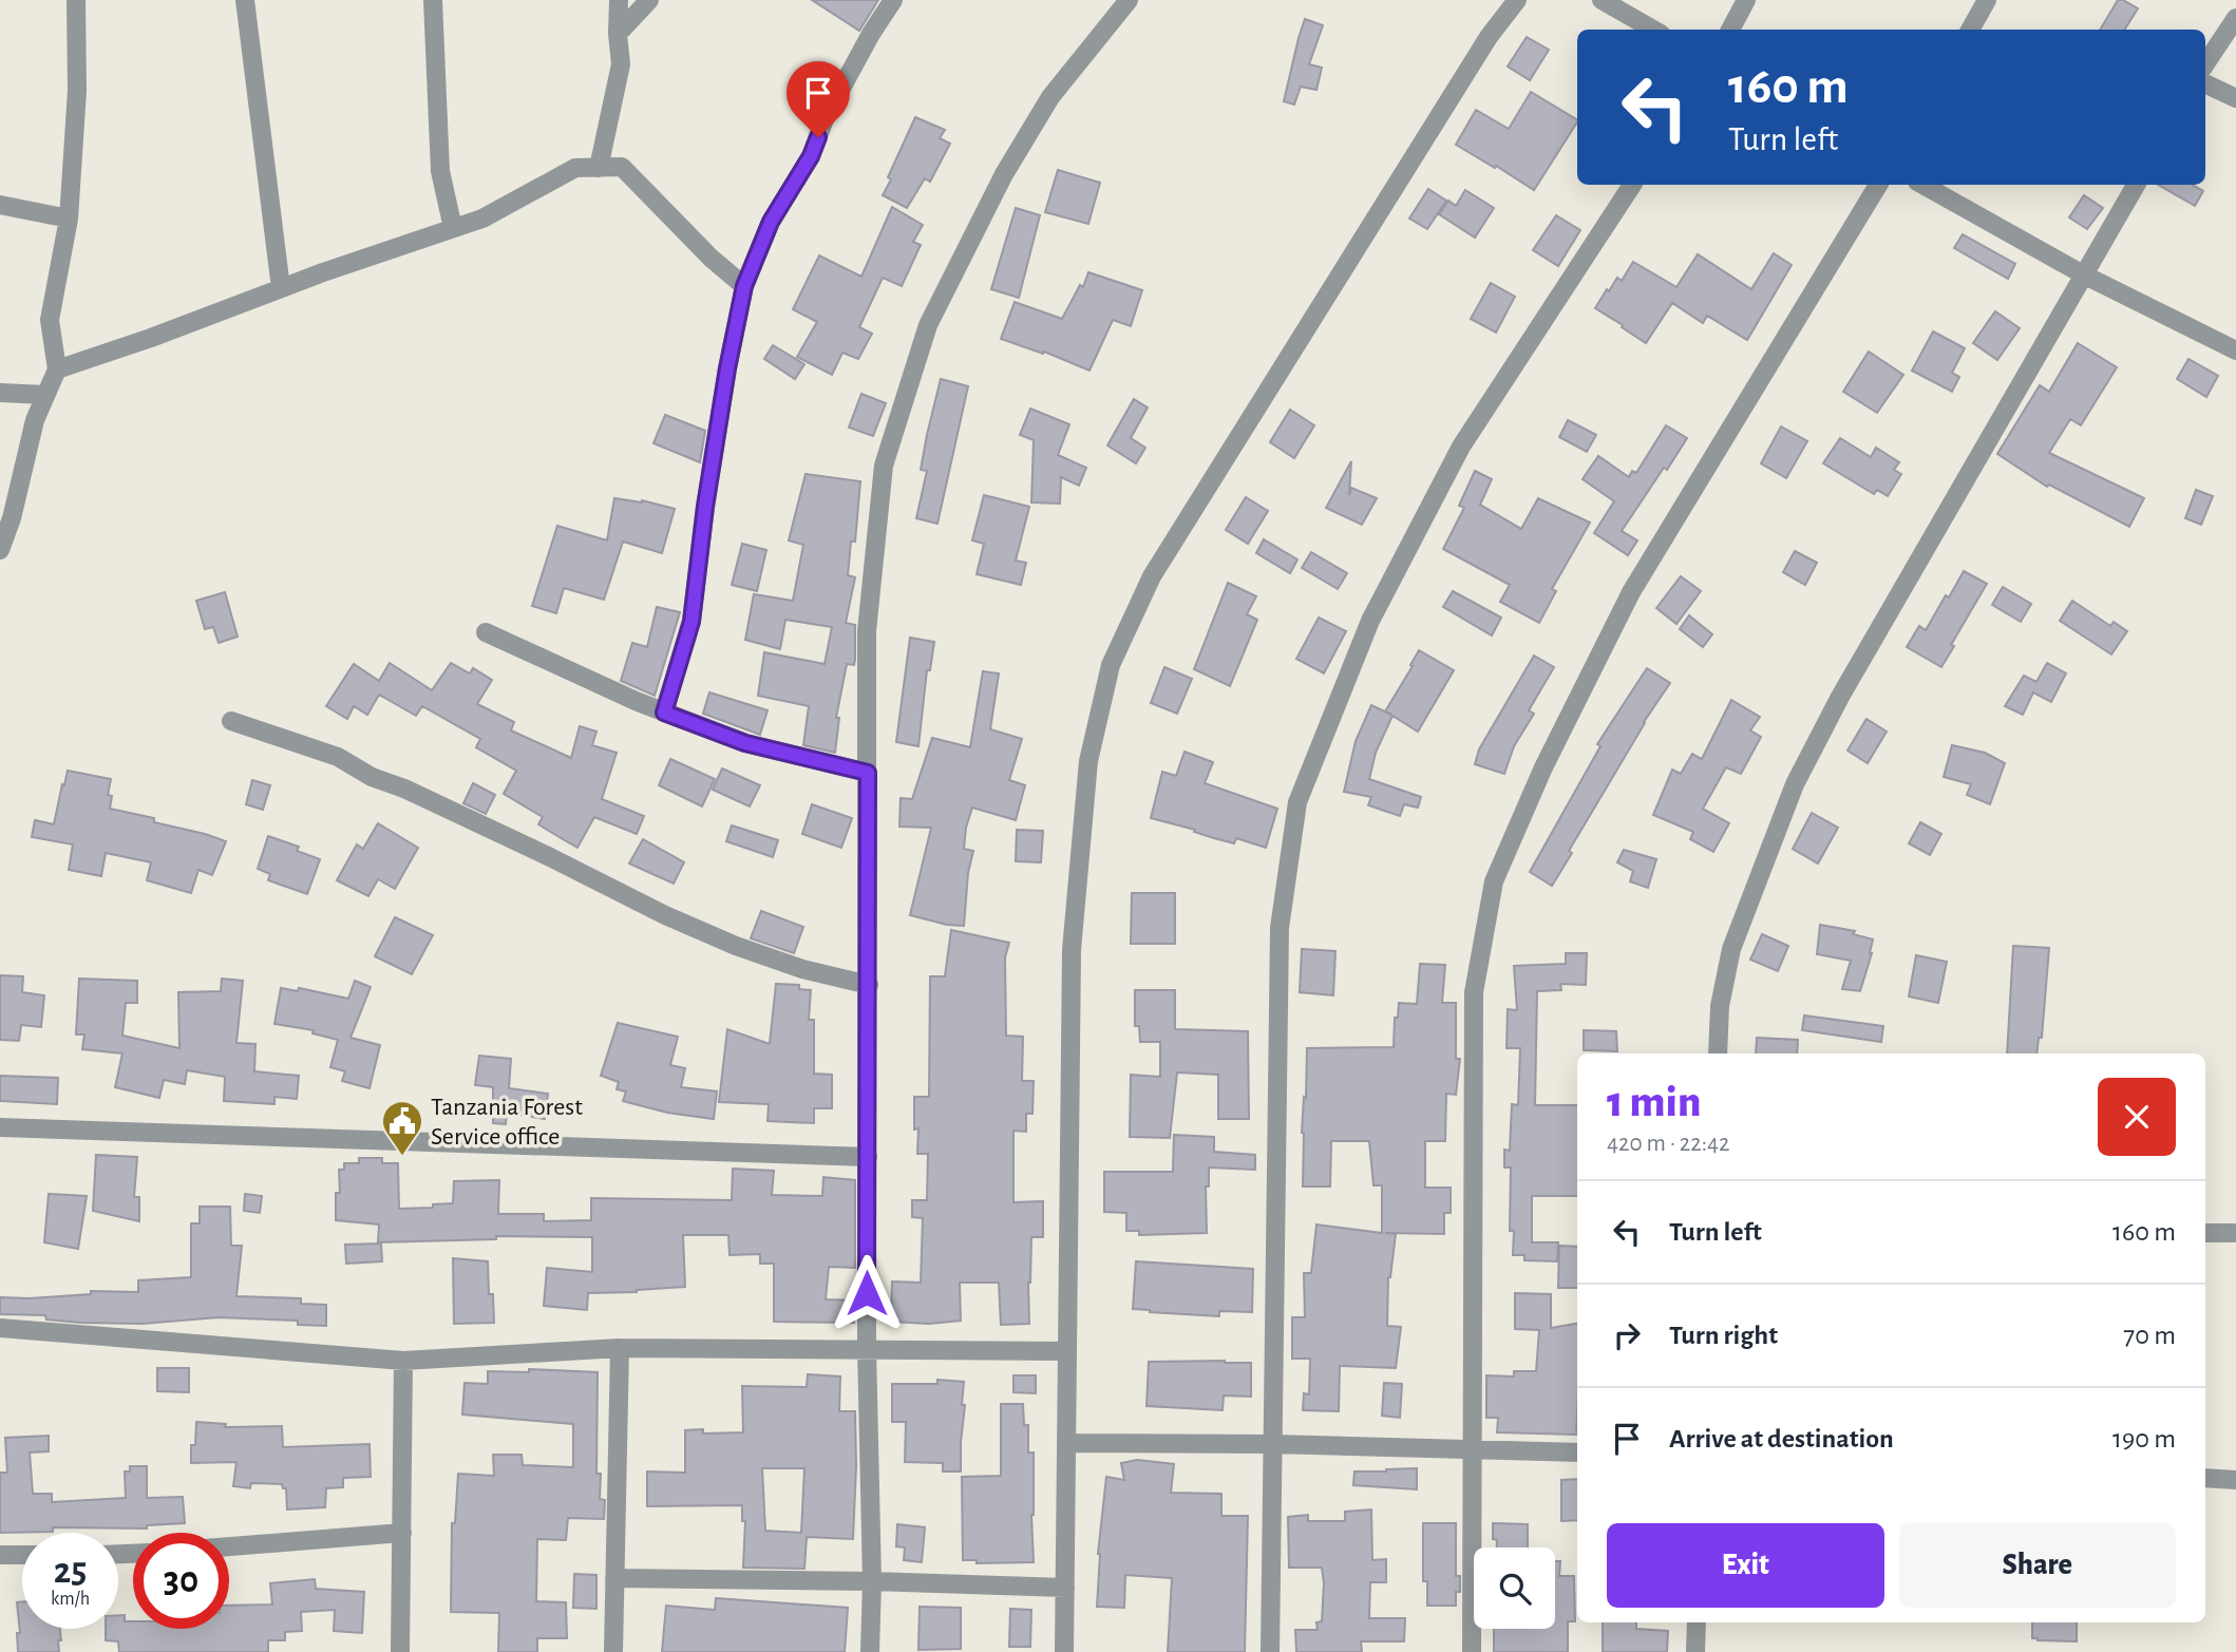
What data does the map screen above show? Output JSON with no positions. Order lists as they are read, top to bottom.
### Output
{
  "places": {
    "public building": ["Tanzania Forest Service office"]
  },
  "page": {
    "turn": ["160 m", "Turn left"],
    "heading": ["1 min", "420 m · 22:42"],
    "list": [
      {
        "name": "Turn left",
        "value": "160 m"
      },
      {
        "name": "Turn right",
        "value": "70 m"
      },
      {
        "name": "Arrive at destination",
        "value": "190 m"
      }
    ],
    "buttons": ["Exit", "Share"],
    "speed": "25 km/h",
    "limit": "30"
  }
}
